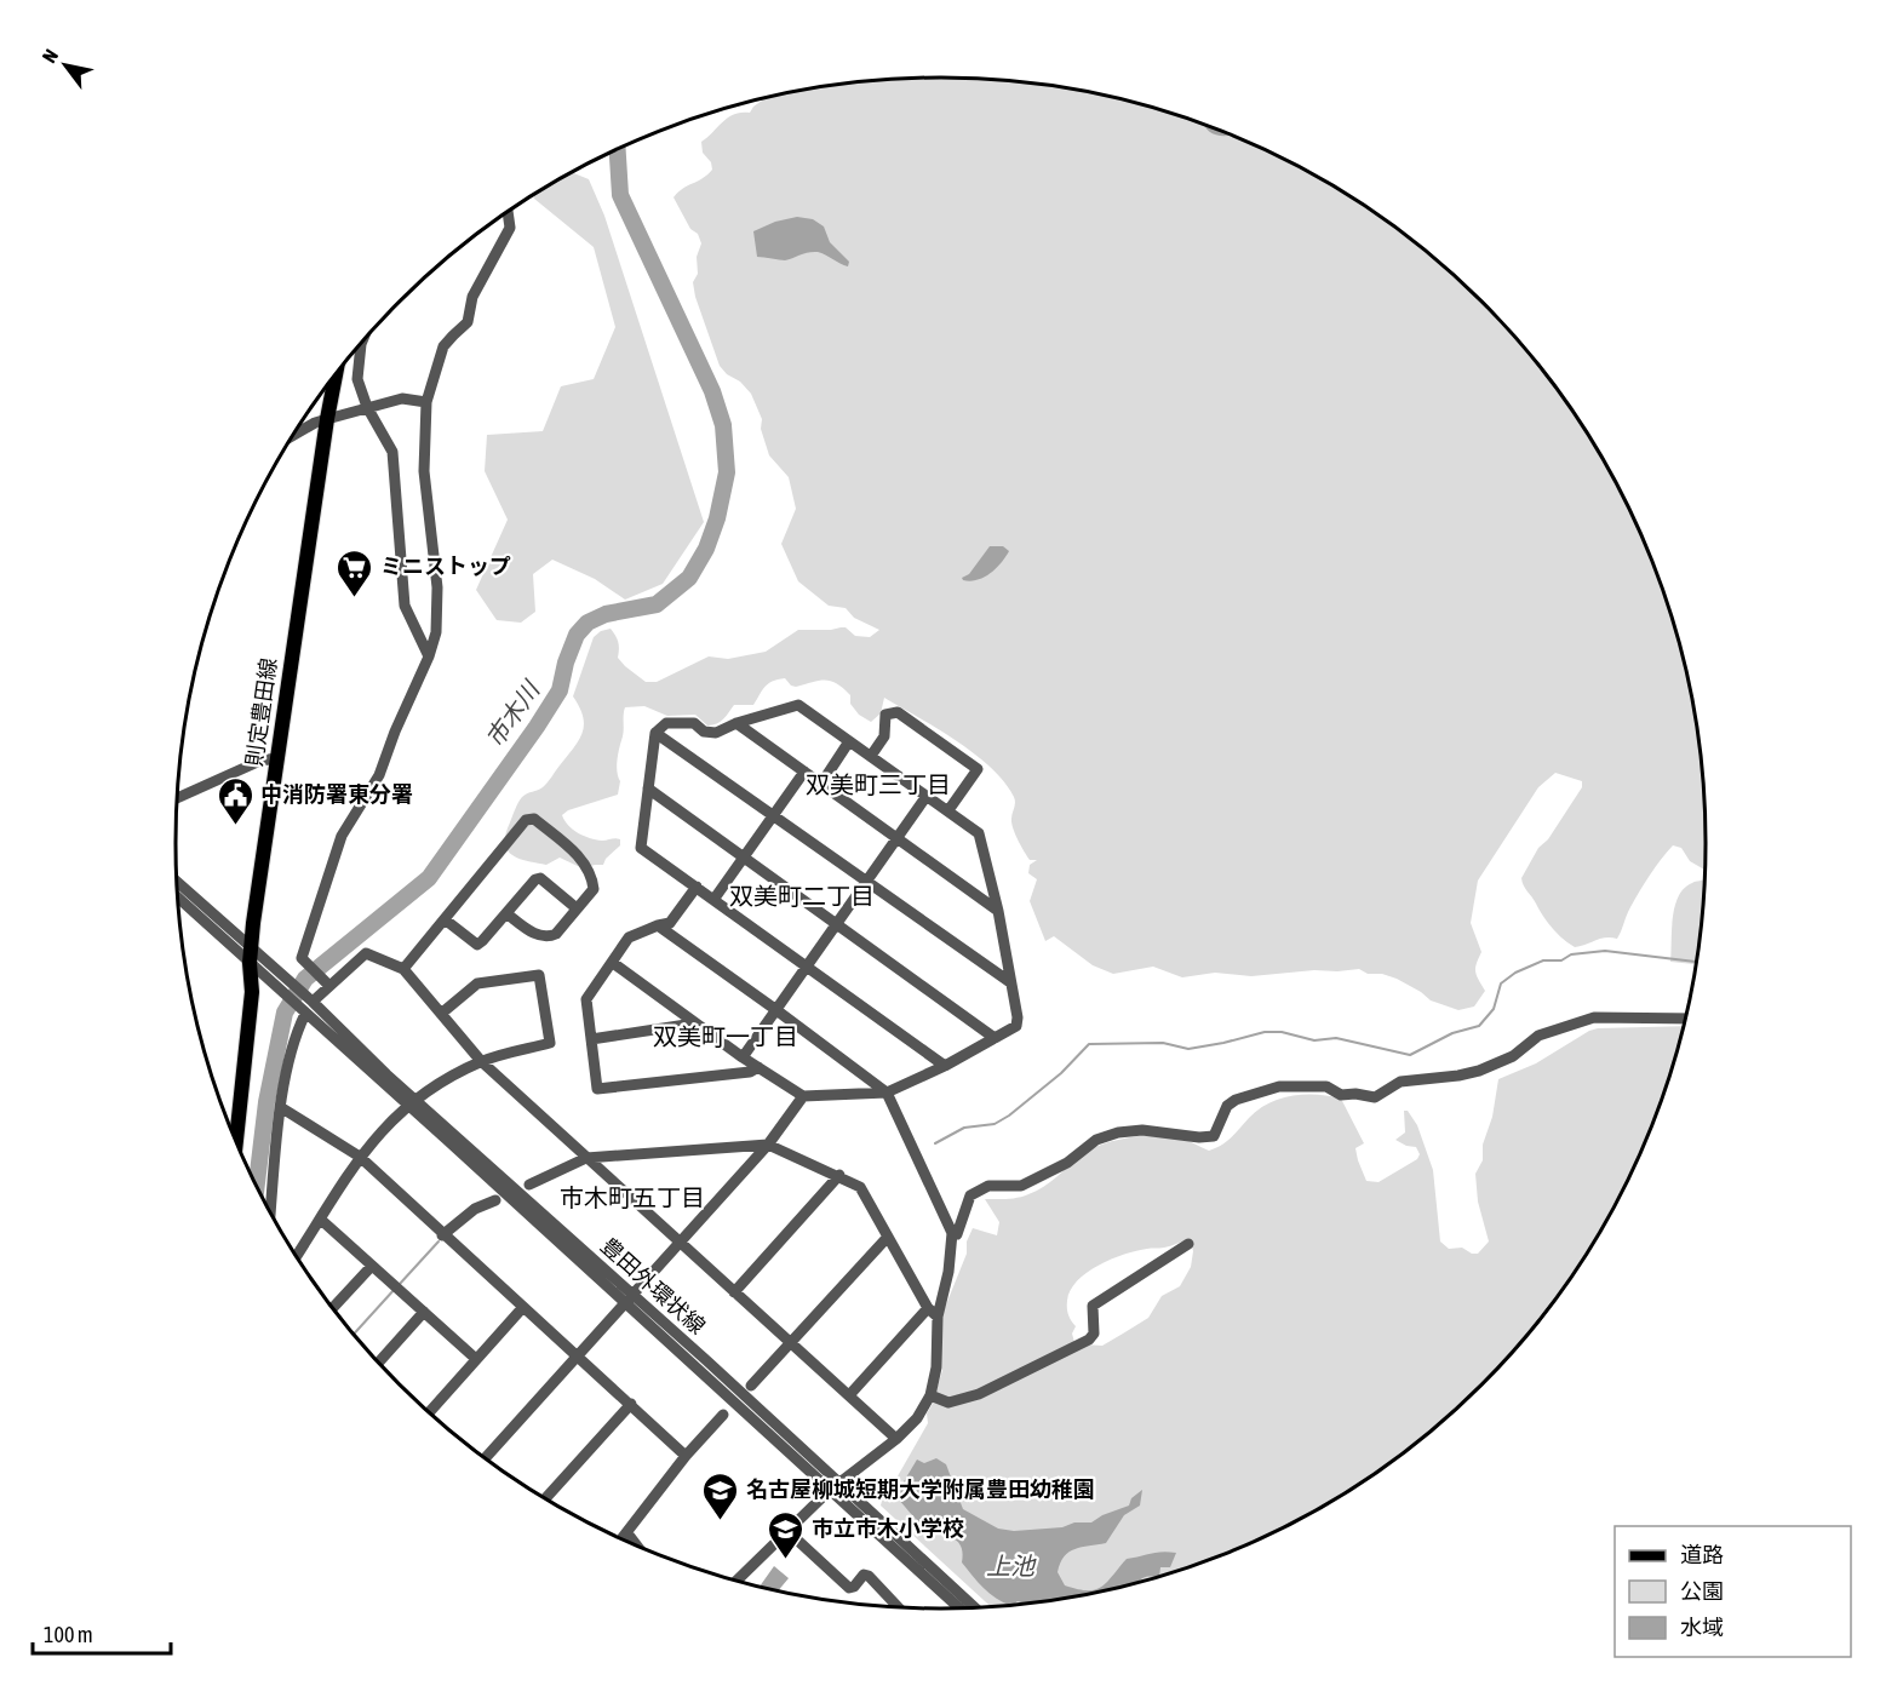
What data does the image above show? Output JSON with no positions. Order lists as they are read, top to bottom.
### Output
{
  "streets": {
    "main road": ["則定豊田線"],
    "street": ["豊田外環状線"]
  },
  "crossings": [
    ["則定豊田線", "豊田外環状線"]
  ],
  "districts": [
    "双美町三丁目",
    "双美町二丁目",
    "双美町一丁目",
    "市木町五丁目"
  ],
  "water": ["市木川", "上池"],
  "places": {
    "supermarket": ["ミニストップ"],
    "public building": ["中消防署東分署"],
    "school or university": ["名古屋柳城短期大学附属豊田幼稚園", "市立市木小学校"]
  },
  "legend": ["道路", "公園", "水域"],
  "scale_bar": "100 m",
  "north": "top left"
}
